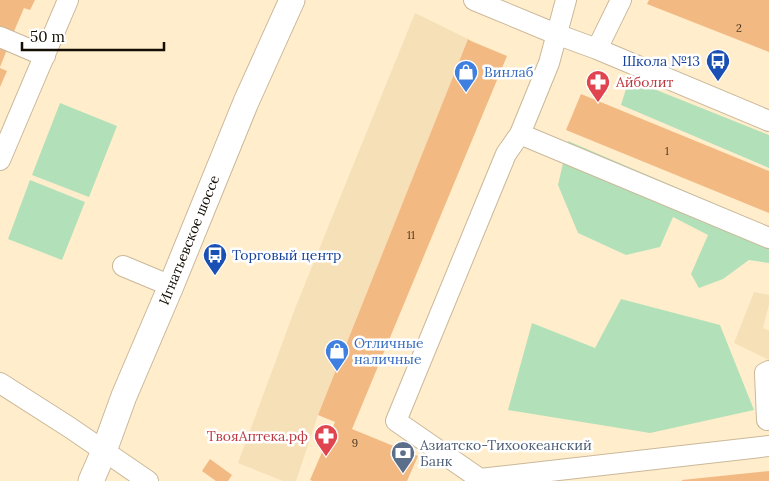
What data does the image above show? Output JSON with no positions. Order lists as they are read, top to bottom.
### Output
{
  "streets": {
    "main road": ["Игнатьевское шоссе"]
  },
  "places": {
    "bus stop": ["Школа №13", "Торговый центр"],
    "shop": ["Винлаб", "Отличные наличные"],
    "pharmacy": ["Айболит", "ТвояАптека.рф"],
    "bank": ["Азиатско-Тихоокеанский Банк"]
  },
  "house_numbers": [
    "2",
    "1",
    "11",
    "9"
  ],
  "scale_bar": "50 m"
}
